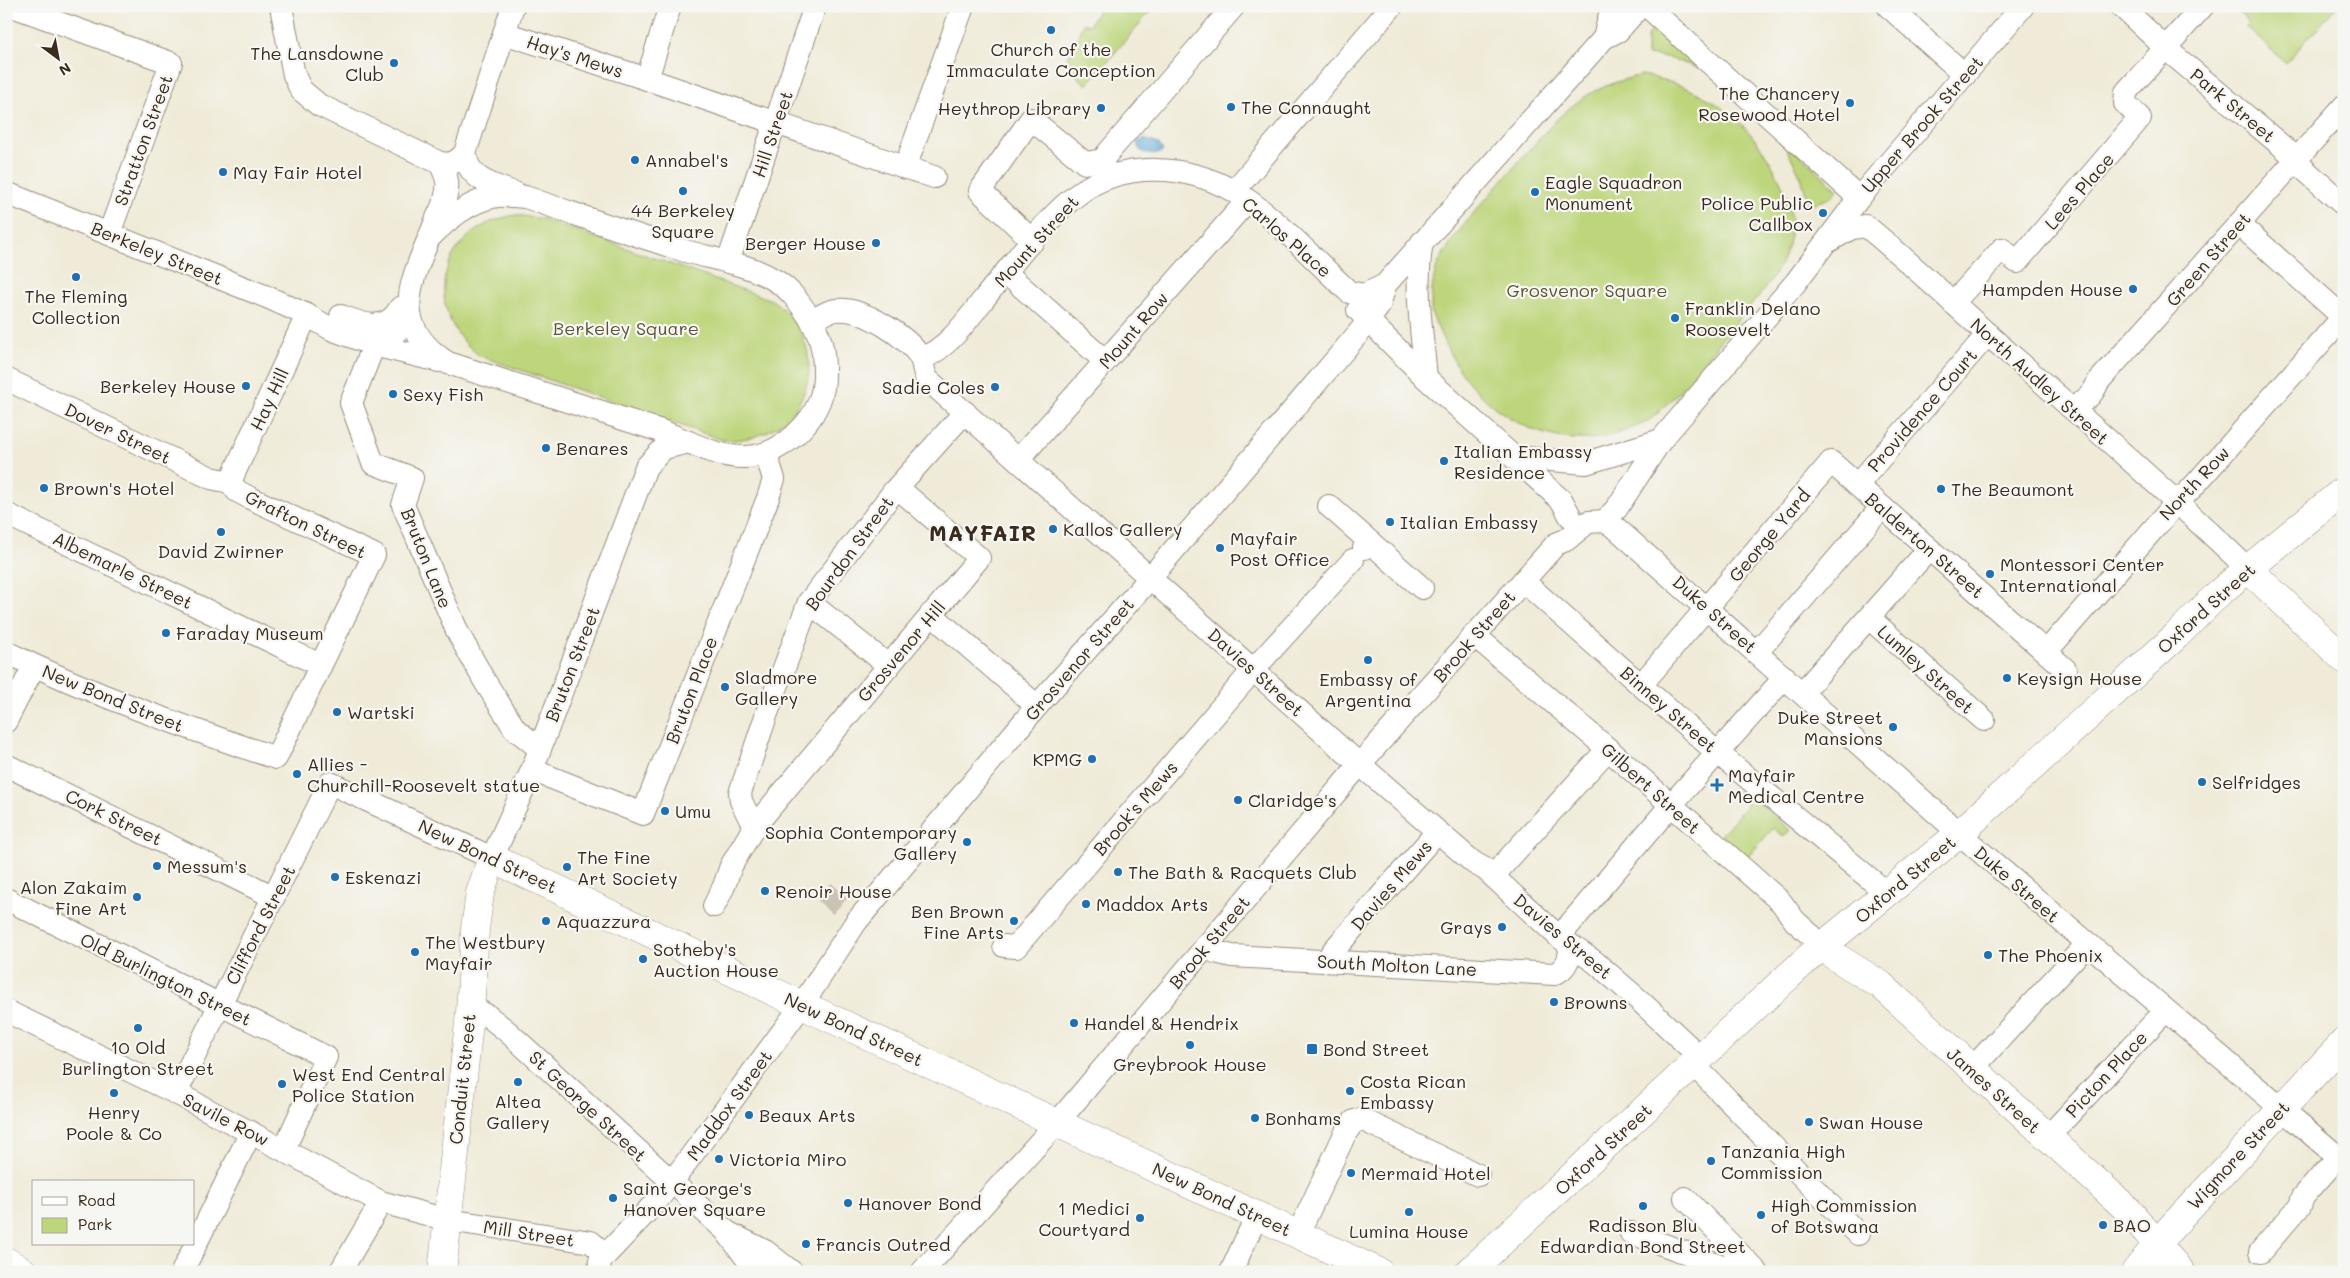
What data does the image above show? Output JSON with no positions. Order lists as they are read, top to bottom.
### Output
{
  "streets": {
    "main road": [
      "Oxford Street",
      "New Bond Street",
      "Conduit Street",
      "James Street",
      "Wigmore Street"
    ],
    "street": [
      "Hay's Mews",
      "Park Street",
      "Upper Brook Street",
      "Hill Street",
      "Stratton Street",
      "Lees Place",
      "Carlos Place",
      "Mount Street",
      "Berkeley Street",
      "Green Street",
      "Mount Row",
      "North Audley Street",
      "Hay Hill",
      "Providence Court",
      "Dover Street",
      "North Row",
      "Grafton Street",
      "George Yard",
      "Balderton Street",
      "Bourdon Street",
      "Bruton Lane",
      "Albemarle Street",
      "Duke Street",
      "Brook Street",
      "Grosvenor Hill",
      "Grosvenor Street",
      "Bruton Street",
      "Lumley Street",
      "Davies Street",
      "Bruton Place",
      "Binney Street",
      "Gilbert Street",
      "Brook's Mews",
      "Cork Street",
      "Davies Mews",
      "Clifford Street",
      "South Molton Lane",
      "Old Burlington Street",
      "Picton Place",
      "Maddox Street",
      "St George Street",
      "Savile Row",
      "Mill Street"
    ]
  },
  "crossings": [
    ["Hay's Mews", "Hill Street"],
    ["Park Street", "Lees Place"],
    ["Park Street", "Green Street"],
    ["Upper Brook Street", "North Audley Street"],
    ["Stratton Street", "Berkeley Street"],
    ["Lees Place", "North Audley Street"],
    ["Carlos Place", "Mount Street"],
    ["Carlos Place", "Mount Row"],
    ["Carlos Place", "Grosvenor Street"],
    ["Mount Street", "Davies Street"],
    ["Berkeley Street", "Hay Hill"],
    ["Berkeley Street", "Bruton Lane"],
    ["Green Street", "North Audley Street"],
    ["Mount Row", "Davies Street"],
    ["North Audley Street", "Providence Court"],
    ["North Audley Street", "North Row"],
    ["North Audley Street", "Oxford Street"],
    ["Hay Hill", "Dover Street"],
    ["Hay Hill", "Grafton Street"],
    ["Providence Court", "Balderton Street"],
    ["Dover Street", "Grafton Street"],
    ["North Row", "Balderton Street"],
    ["Grafton Street", "Albemarle Street"],
    ["Grafton Street", "New Bond Street"],
    ["George Yard", "Balderton Street"],
    ["George Yard", "Duke Street"],
    ["George Yard", "Binney Street"],
    ["Bourdon Street", "Grosvenor Hill"],
    ["Bourdon Street", "Davies Street"],
    ["Bruton Lane", "Bruton Street"],
    ["Oxford Street", "Duke Street"],
    ["Oxford Street", "Davies Street"],
    ["Oxford Street", "Binney Street"],
    ["Oxford Street", "Gilbert Street"],
    ["Oxford Street", "James Street"],
    ["Duke Street", "Brook Street"],
    ["Duke Street", "Picton Place"],
    ["Duke Street", "Wigmore Street"],
    ["Brook Street", "Davies Street"],
    ["Brook Street", "New Bond Street"],
    ["Brook Street", "Binney Street"],
    ["Brook Street", "Gilbert Street"],
    ["Brook Street", "South Molton Lane"],
    ["Grosvenor Street", "Davies Street"],
    ["Grosvenor Street", "New Bond Street"],
    ["Grosvenor Street", "Maddox Street"],
    ["Bruton Street", "Bruton Place"],
    ["Bruton Street", "New Bond Street"],
    ["Bruton Street", "Conduit Street"],
    ["Davies Street", "Brook's Mews"],
    ["Davies Street", "Davies Mews"],
    ["Davies Street", "South Molton Lane"],
    ["New Bond Street", "Clifford Street"],
    ["New Bond Street", "Conduit Street"],
    ["New Bond Street", "Maddox Street"],
    ["Gilbert Street", "James Street"],
    ["Cork Street", "Clifford Street"],
    ["Davies Mews", "South Molton Lane"],
    ["Clifford Street", "Old Burlington Street"],
    ["Clifford Street", "Savile Row"],
    ["Old Burlington Street", "Savile Row"],
    ["Picton Place", "James Street"],
    ["Conduit Street", "St George Street"],
    ["Conduit Street", "Savile Row"],
    ["Conduit Street", "Mill Street"],
    ["James Street", "Wigmore Street"],
    ["Maddox Street", "St George Street"],
    ["Maddox Street", "Mill Street"],
    ["Savile Row", "Mill Street"]
  ],
  "districts": ["MAYFAIR"],
  "parks": ["Grosvenor Square", "Berkeley Square"],
  "places": {
    "other": [
      "Church of the Immaculate Conception",
      "The Lansdowne Club",
      "The Chancery Rosewood Hotel",
      "The Connaught",
      "Heythrop Library",
      "Annabel's",
      "May Fair Hotel",
      "44 Berkeley Square",
      "Eagle Squadron Monument",
      "Police Public Callbox",
      "Berger House",
      "The Fleming Collection",
      "Hampden House",
      "Franklin Delano Roosevelt",
      "Berkeley House",
      "Sadie Coles",
      "Sexy Fish",
      "Benares",
      "Italian Embassy Residence",
      "Brown's Hotel",
      "The Beaumont",
      "Italian Embassy",
      "Kallos Gallery",
      "David Zwirner",
      "Mayfair Post Office",
      "Montessori Center International",
      "Faraday Museum",
      "Embassy of Argentina",
      "Keysign House",
      "Sladmore Gallery",
      "Wartski",
      "Duke Street Mansions",
      "KPMG",
      "Allies - Churchill-Roosevelt statue",
      "Selfridges",
      "Claridge's",
      "Umu",
      "Sophia Contemporary Gallery",
      "Messum's",
      "The Fine Art Society",
      "The Bath & Racquets Club",
      "Eskenazi",
      "Renoir House",
      "Alon Zakaim Fine Art",
      "Maddox Arts",
      "Aquazzura",
      "Ben Brown Fine Arts",
      "Grays",
      "The Westbury Mayfair",
      "The Phoenix",
      "Sotheby's Auction House",
      "Browns",
      "Handel & Hendrix",
      "10 Old Burlington Street",
      "Greybrook House",
      "Altea Gallery",
      "West End Central Police Station",
      "Costa Rican Embassy",
      "Henry Poole & Co",
      "Beaux Arts",
      "Bonhams",
      "Swan House",
      "Victoria Miro",
      "Tanzania High Commission",
      "Mermaid Hotel",
      "Saint George's Hanover Square",
      "Hanover Bond",
      "Radisson Blu Edwardian Bond Street",
      "Lumina House",
      "High Commission of Botswana",
      "1 Medici Courtyard",
      "BAO",
      "Francis Outred"
    ],
    "health": ["Mayfair Medical Centre"],
    "transit": ["Bond Street"]
  },
  "legend": ["Road", "Park"],
  "north": "bottom right"
}
